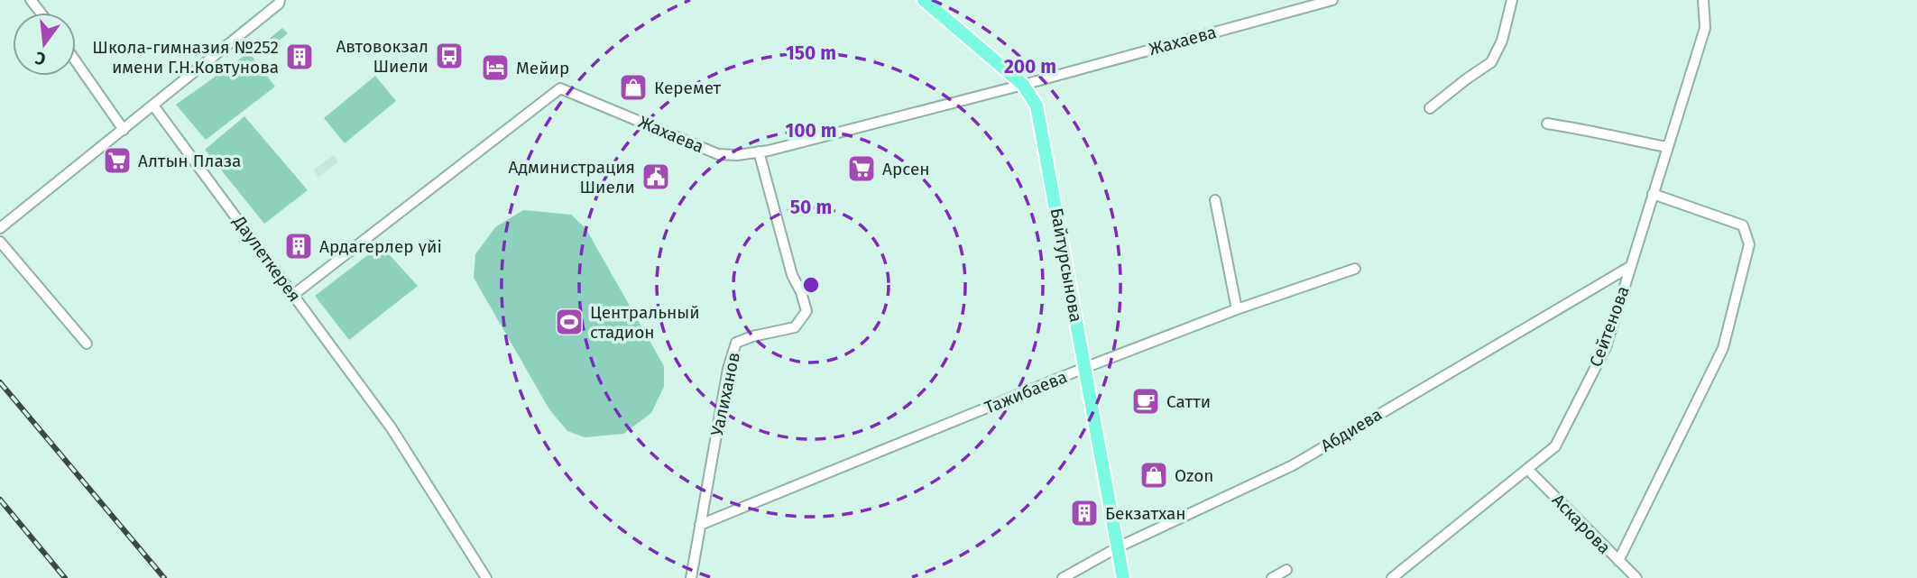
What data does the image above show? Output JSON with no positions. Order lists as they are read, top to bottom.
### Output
{
  "streets": {
    "main road": ["Байтурсынова"],
    "street": [
      "Жахаева",
      "Даулеткерея",
      "Сейтенова",
      "Тажибаева",
      "Уалиханов",
      "Абдиева",
      "Аскарова"
    ]
  },
  "crossings": [
    ["Жахаева", "Даулеткерея"],
    ["Жахаева", "Байтурсынова"],
    ["Жахаева", "Уалиханов"],
    ["Байтурсынова", "Тажибаева"],
    ["Байтурсынова", "Абдиева"],
    ["Сейтенова", "Абдиева"],
    ["Сейтенова", "Аскарова"],
    ["Тажибаева", "Уалиханов"]
  ],
  "places": {
    "bus stop": ["Автовокзал Шиели"],
    "building": ["Школа-гимназия №252 имени Г.Н.Ковтунова", "Ардагерлер үйі", "Бекзатхан"],
    "hotel": ["Мейир"],
    "shop": ["Керемет", "Ozon"],
    "supermarket": ["Алтын Плаза", "Арсен"],
    "public building": ["Администрация Шиели"],
    "sports": ["Центральный стадион"],
    "cafe": ["Сатти"]
  },
  "north": "bottom",
  "rings": [
    "150 m",
    "200 m",
    "100 m",
    "50 m"
  ]
}
